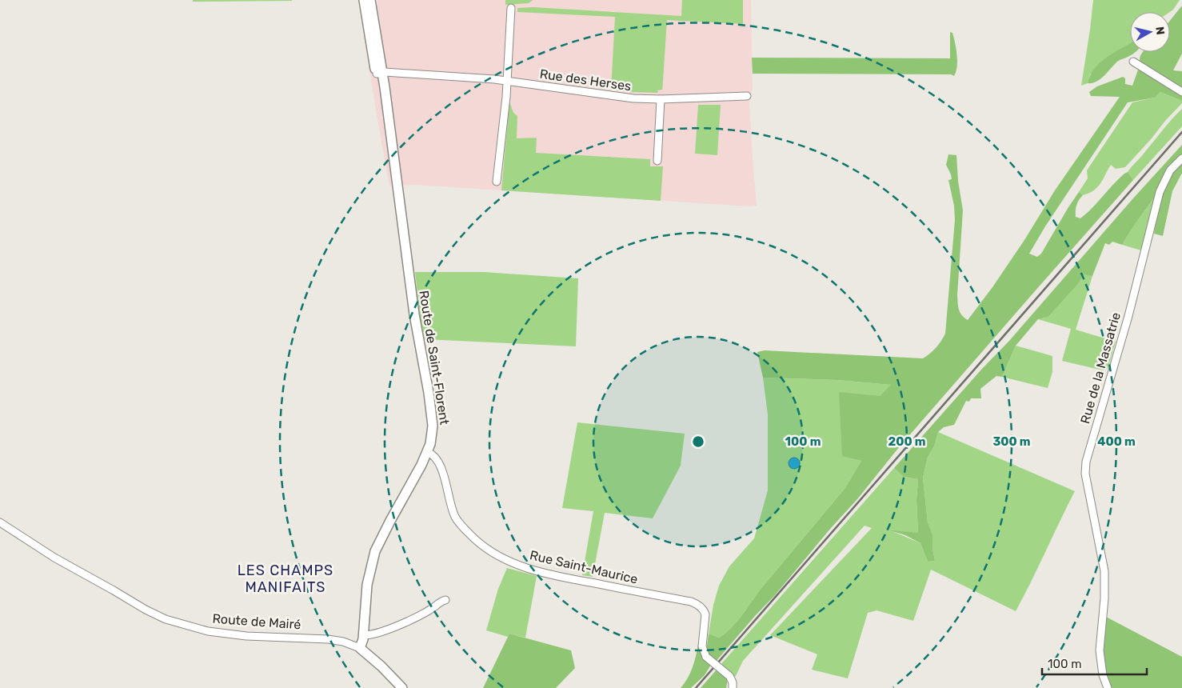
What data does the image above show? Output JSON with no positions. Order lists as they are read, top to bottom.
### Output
{
  "streets": {
    "street": [
      "Rue des Herses",
      "Route de Saint-Florent",
      "Rue de la Massatrie",
      "Rue Saint-Maurice",
      "Route de Mairé"
    ]
  },
  "crossings": [
    ["Rue des Herses", "Route de Saint-Florent"],
    ["Route de Saint-Florent", "Rue Saint-Maurice"],
    ["Route de Saint-Florent", "Route de Mairé"]
  ],
  "districts": ["LES CHAMPS MANIFAITS"],
  "scale_bar": "100 m",
  "north": "right",
  "rings": [
    "100 m",
    "200 m",
    "300 m",
    "400 m"
  ]
}
